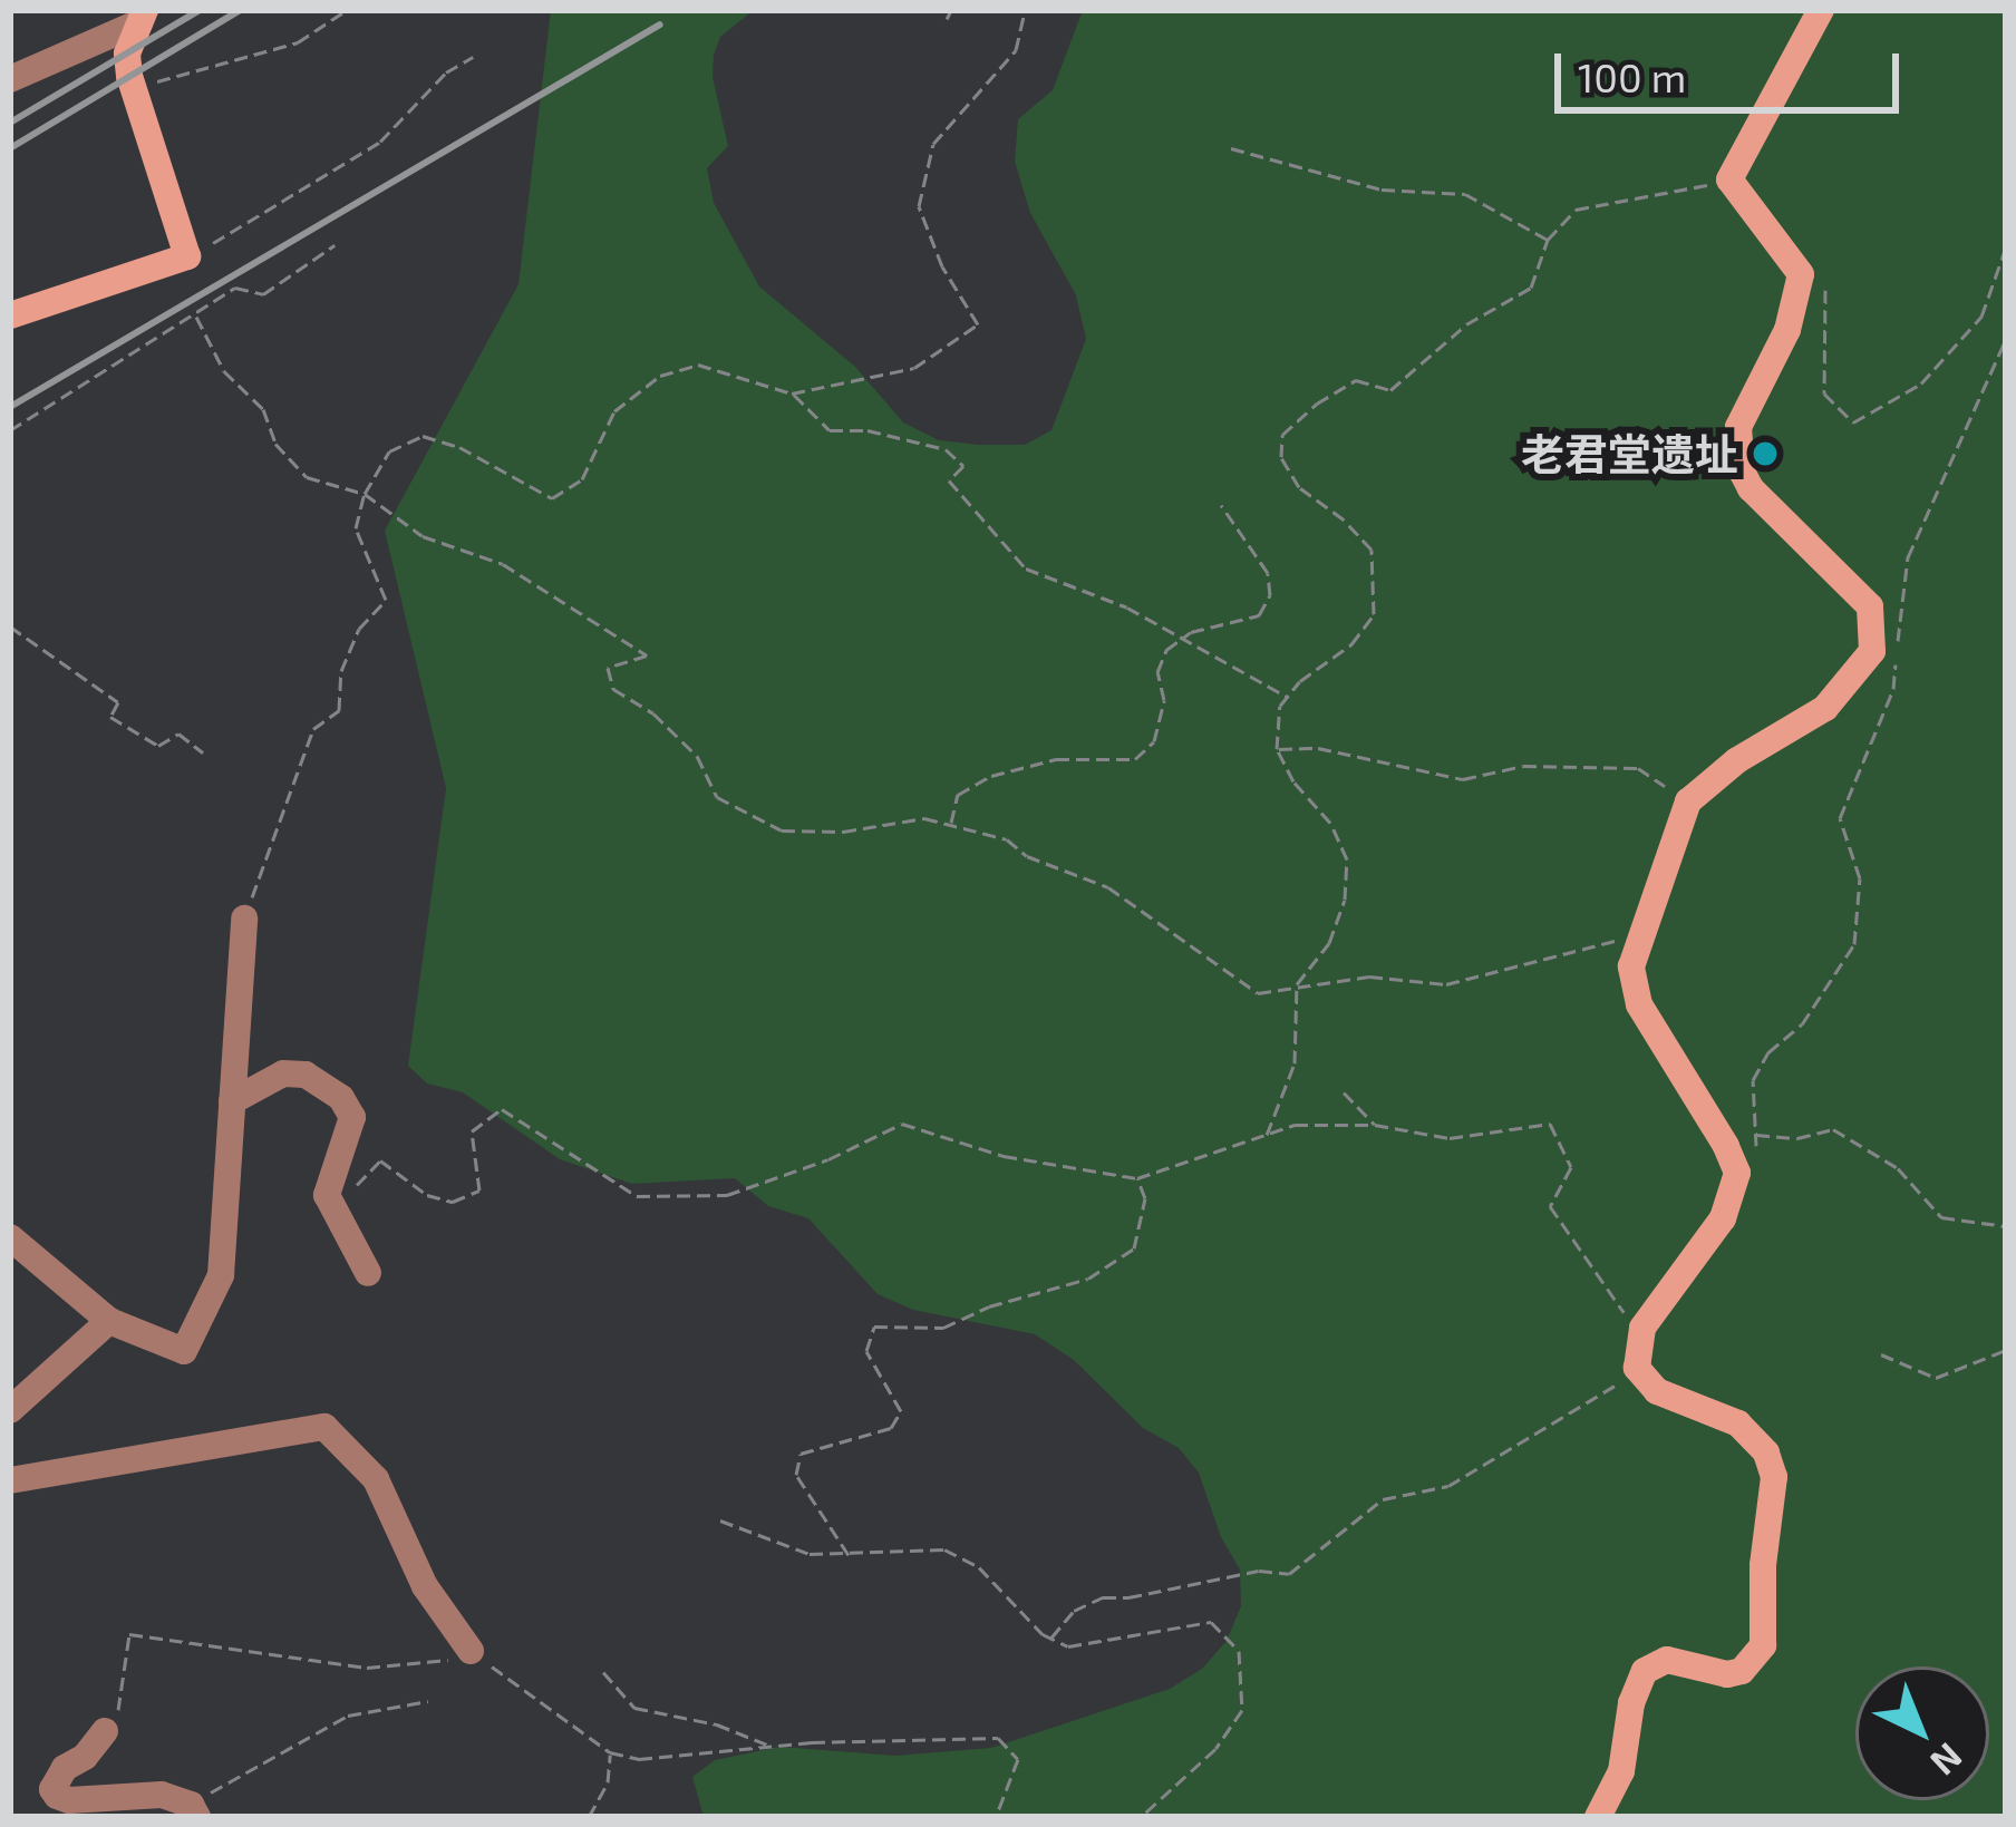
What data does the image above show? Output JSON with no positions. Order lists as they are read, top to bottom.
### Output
{
  "places": ["老君堂遗址"],
  "scale_bar": "100 m",
  "north": "bottom right"
}
